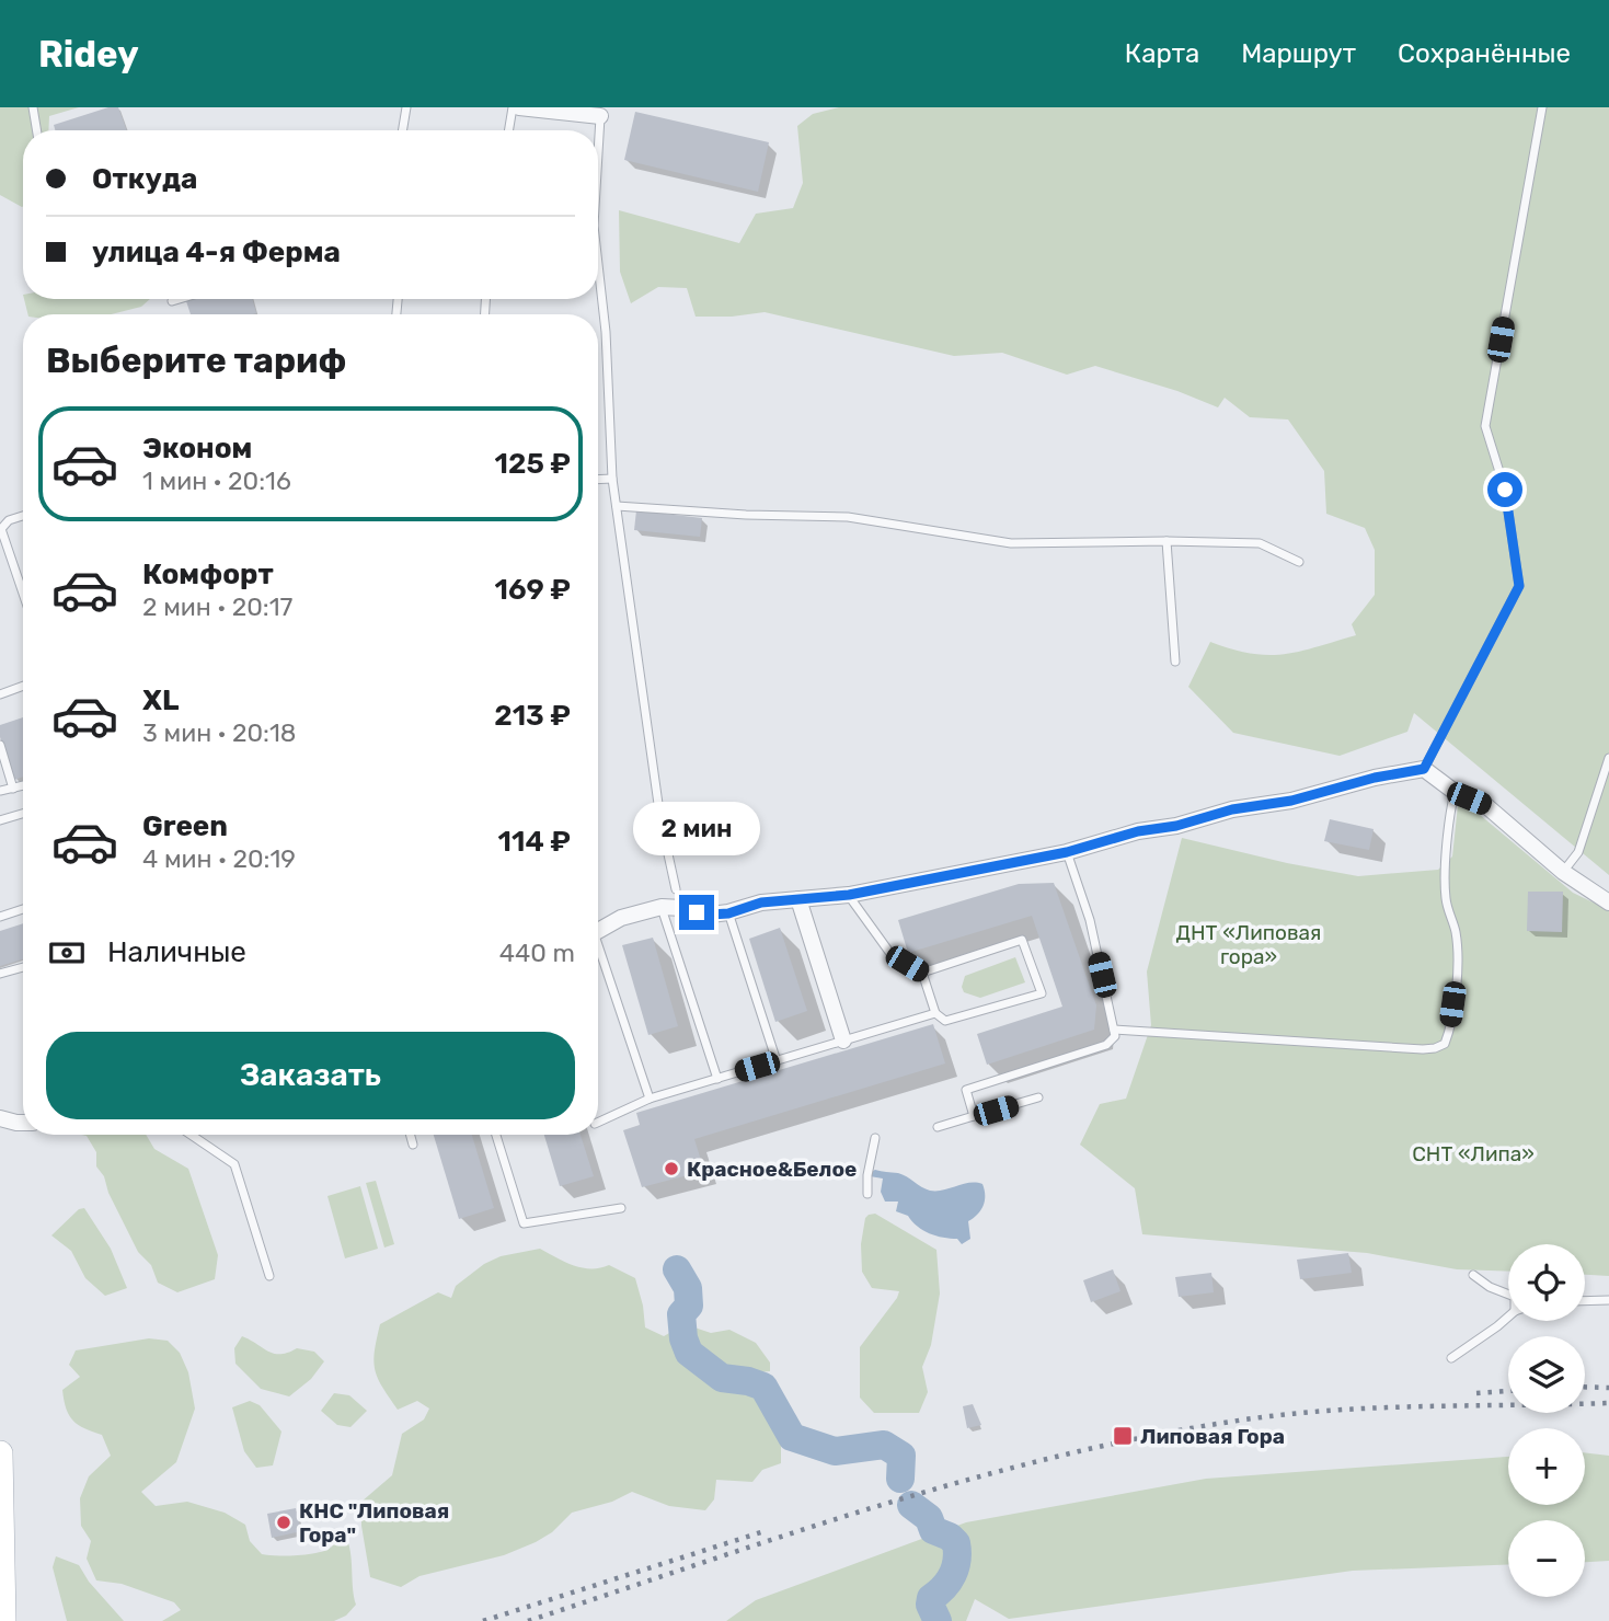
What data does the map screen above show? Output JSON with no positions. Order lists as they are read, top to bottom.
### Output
{
  "parks": ["ДНТ «Липовая гора»", "СНТ «Липа»"],
  "places": {
    "other": ["Красное&Белое", "КНС \"Липовая Гора\""],
    "transit": ["Липовая Гора"]
  },
  "page": {
    "header": "Ridey",
    "nav": ["Карта", "Маршрут", "Сохранённые"],
    "banner": ["Откуда", "улица 4-я Ферма"],
    "heading": "Выберите тариф",
    "list": [
      {
        "name": "Эконом",
        "note": "1 мин · 20:16",
        "value": "125 ₽"
      },
      {
        "name": "Комфорт",
        "note": "2 мин · 20:17",
        "value": "169 ₽"
      },
      {
        "name": "XL",
        "note": "3 мин · 20:18",
        "value": "213 ₽"
      },
      {
        "name": "Green",
        "note": "4 мин · 20:19",
        "value": "114 ₽"
      }
    ],
    "bubble": "2 мин",
    "pay": ["Наличные", "440 m"],
    "buttons": "Заказать",
    "map_buttons": ["+", "−"]
  }
}
